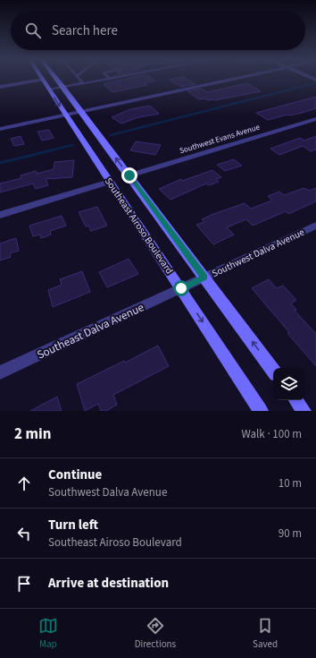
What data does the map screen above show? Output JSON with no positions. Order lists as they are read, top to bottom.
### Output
{
  "streets": {
    "main road": ["Southeast Airoso Boulevard"],
    "street": ["Southwest Evans Avenue", "Southwest Dalva Avenue", "Southeast Dalva Avenue"]
  },
  "crossings": [
    ["Southwest Evans Avenue", "Southeast Airoso Boulevard"],
    ["Southeast Airoso Boulevard", "Southwest Dalva Avenue"],
    ["Southeast Airoso Boulevard", "Southeast Dalva Avenue"],
    ["Southwest Dalva Avenue", "Southeast Dalva Avenue"]
  ],
  "page": {
    "search": "Search here",
    "heading": ["2 min", "Walk · 100 m"],
    "list": [
      ["Continue", "Southwest Dalva Avenue", "10 m"],
      ["Turn left", "Southeast Airoso Boulevard", "90 m"],
      "Arrive at destination"
    ],
    "nav": ["Map", "Directions", "Saved"]
  }
}
